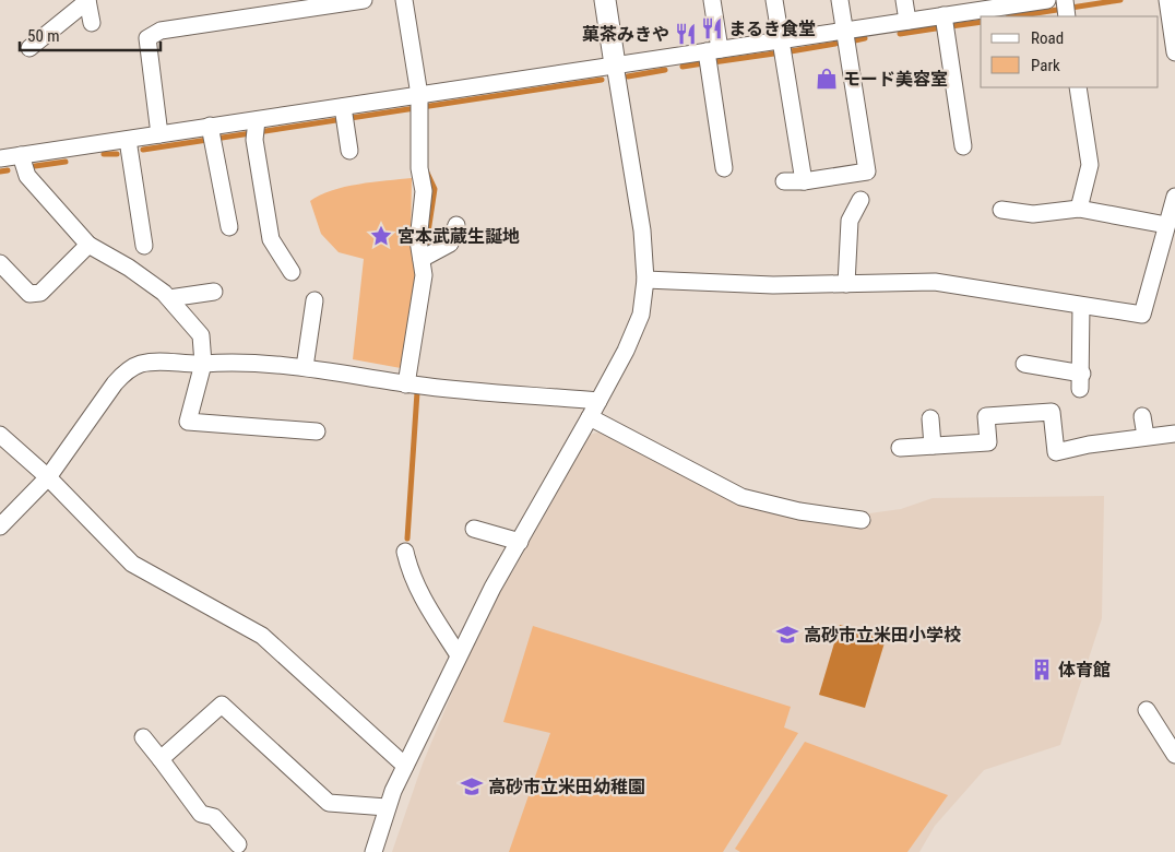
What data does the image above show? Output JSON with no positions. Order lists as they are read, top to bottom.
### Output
{
  "places": {
    "restaurant": ["まるき食堂", "菓茶みきや"],
    "shop": ["モード美容室"],
    "place": ["宮本武蔵生誕地"],
    "school or university": ["高砂市立米田小学校", "高砂市立米田幼稚園"],
    "building": ["体育館"]
  },
  "legend": ["Road", "Park"],
  "scale_bar": "50 m"
}
